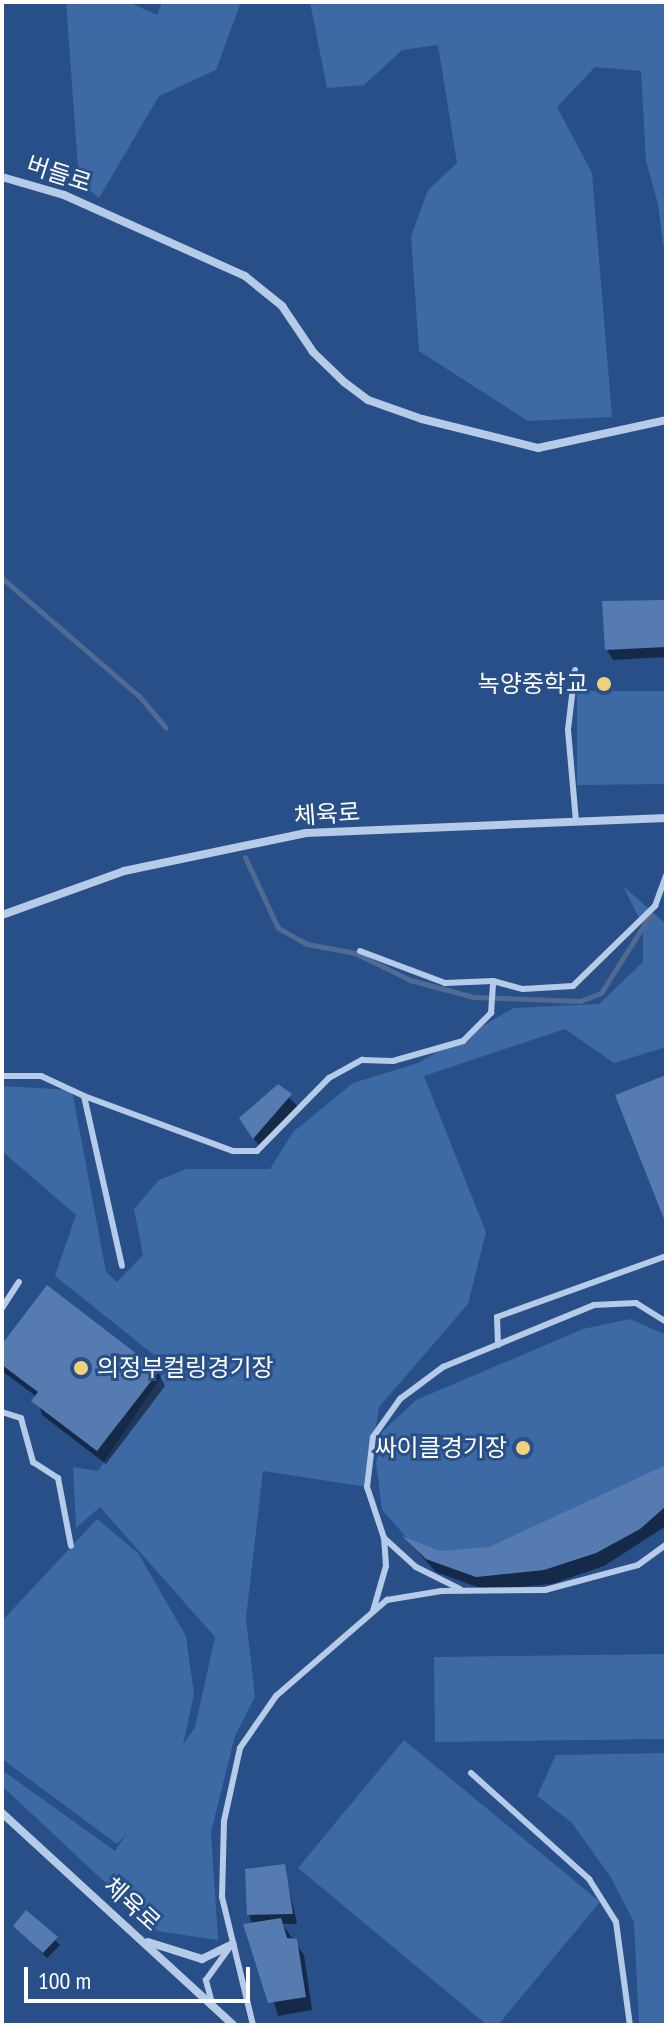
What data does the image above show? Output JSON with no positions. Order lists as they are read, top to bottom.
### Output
{
  "streets": {
    "street": ["버들로", "체육로"]
  },
  "places": ["녹양중학교", "의정부컬링경기장", "싸이클경기장"],
  "scale_bar": "100 m"
}
